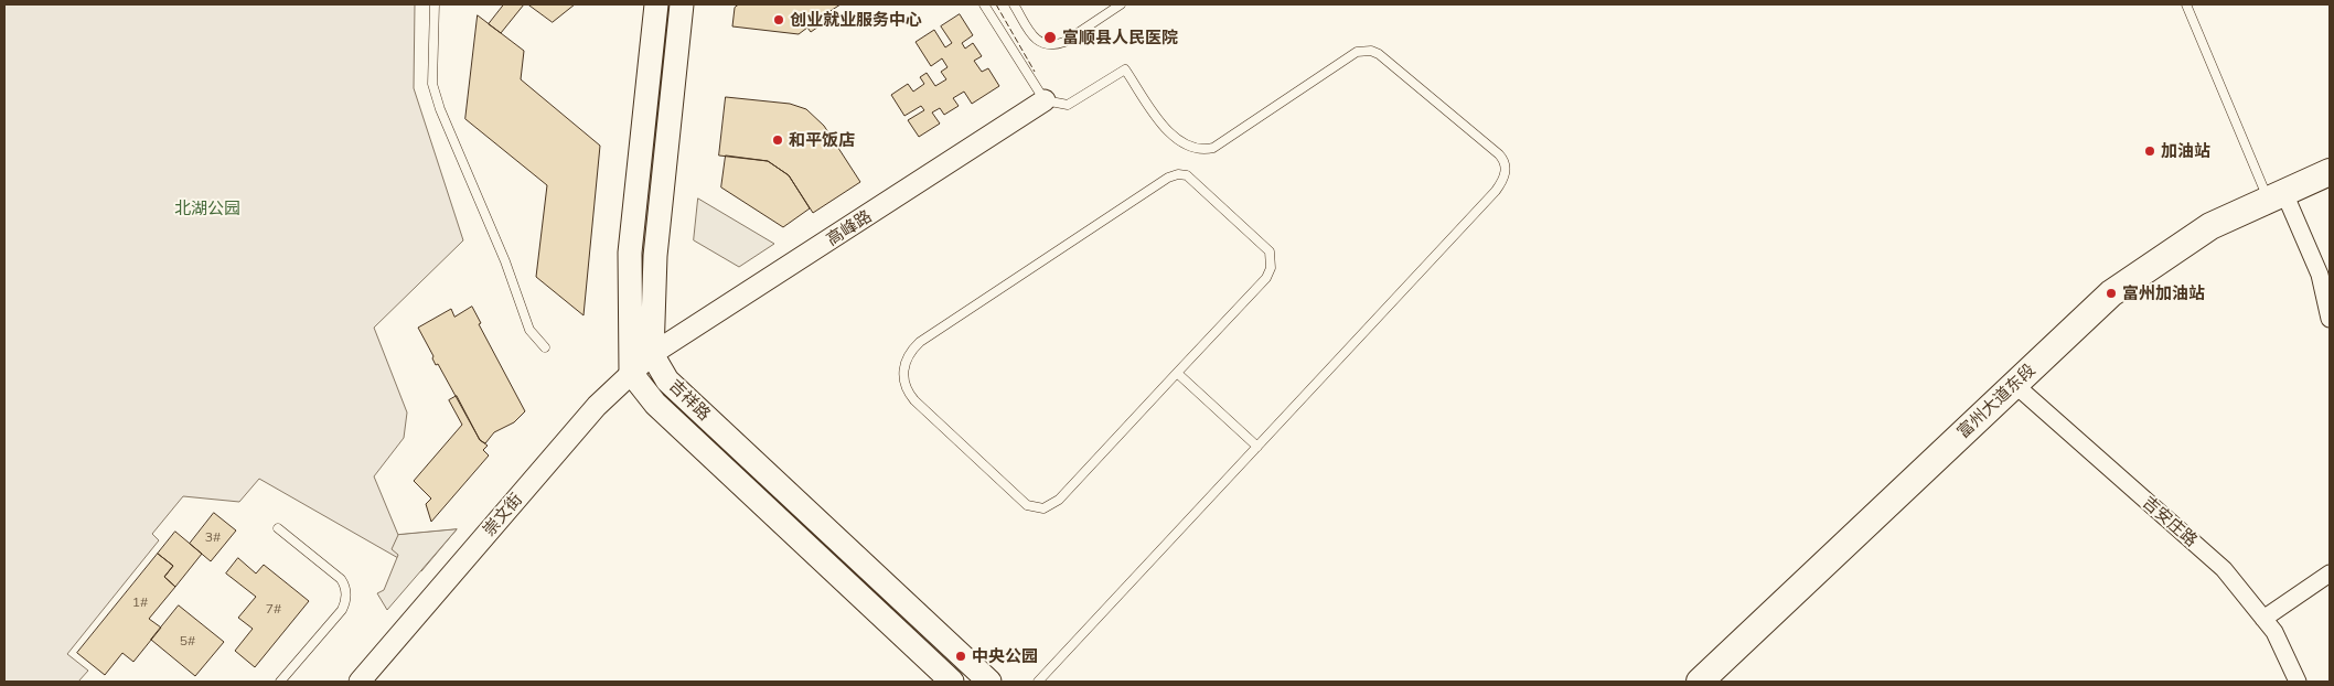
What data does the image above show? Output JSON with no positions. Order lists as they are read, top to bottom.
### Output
{
  "streets": {
    "main road": ["吉祥路", "富州大道东段"],
    "street": ["高峰路", "崇文街", "吉安庄路"]
  },
  "crossings": [
    ["高峰路", "吉祥路"],
    ["高峰路", "崇文街"],
    ["吉祥路", "崇文街"],
    ["富州大道东段", "吉安庄路"]
  ],
  "parks": ["北湖公园"],
  "places": [
    "创业就业服务中心",
    "富顺县人民医院",
    "和平饭店",
    "加油站",
    "富州加油站",
    "中央公园"
  ],
  "house_numbers": [
    "3#",
    "1#",
    "7#",
    "5#"
  ]
}
